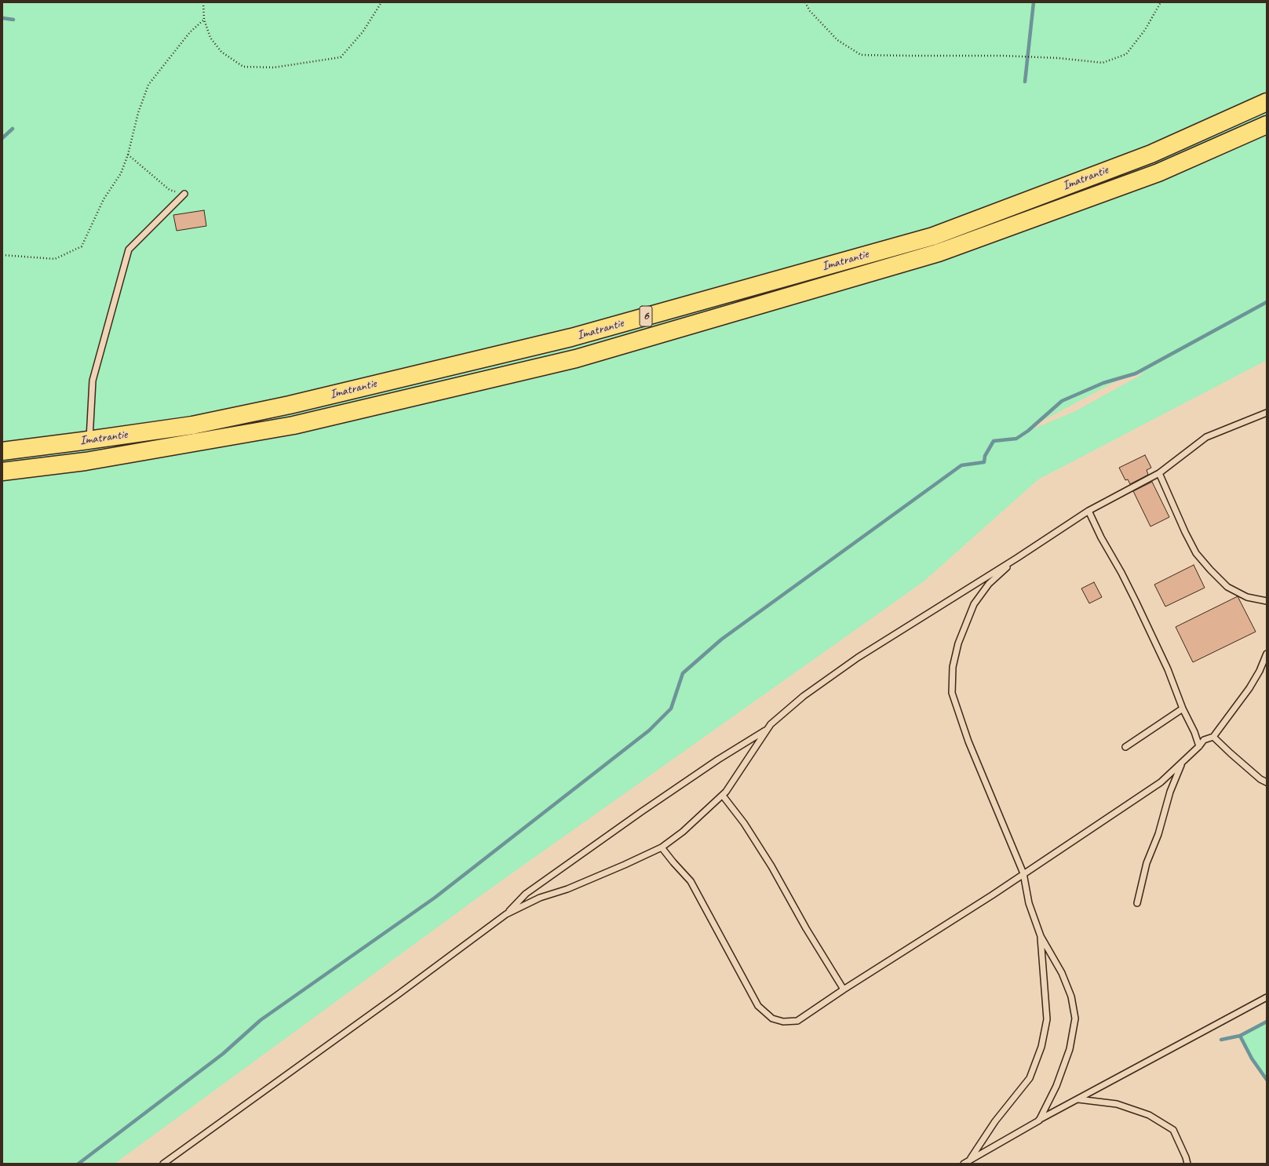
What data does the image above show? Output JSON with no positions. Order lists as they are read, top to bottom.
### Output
{
  "streets": {
    "highway": ["Imatrantie", "6"]
  }
}
